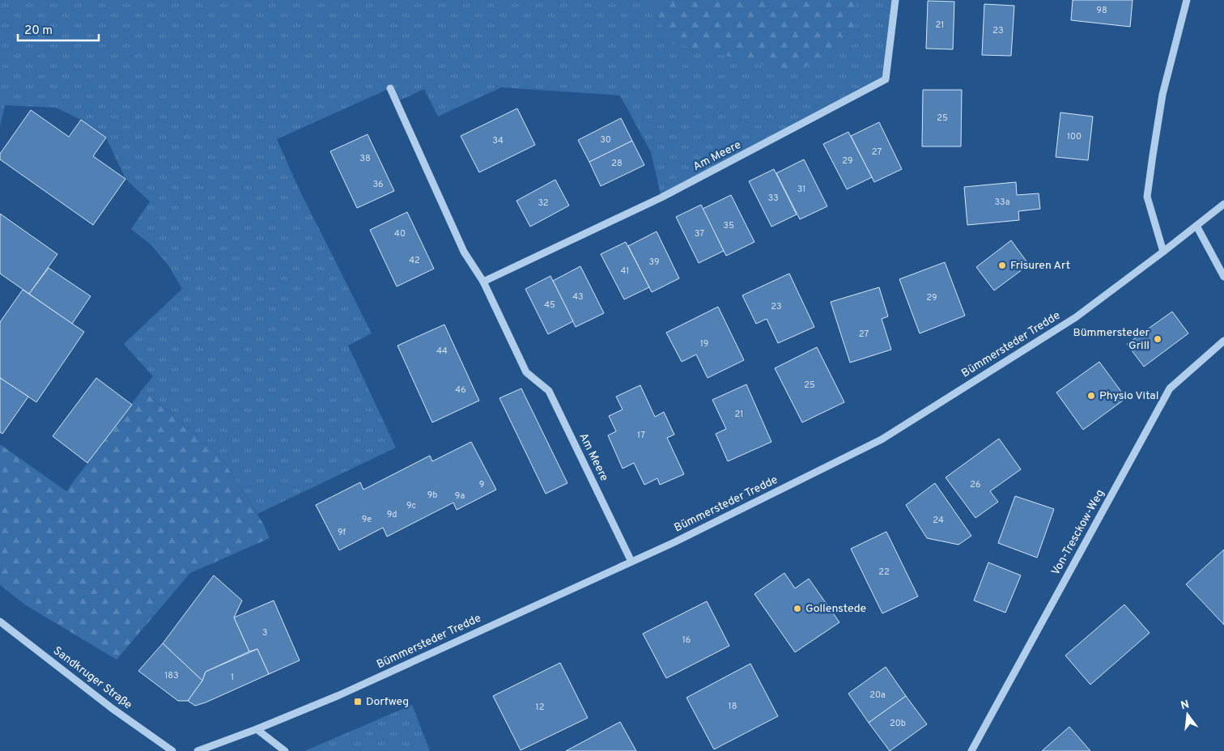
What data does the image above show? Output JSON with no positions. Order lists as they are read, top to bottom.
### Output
{
  "streets": {
    "street": [
      "Am Meere",
      "Bümmersteder Tredde",
      "Von-Tresckow-Weg",
      "Sandkruger Straße"
    ]
  },
  "crossings": [
    ["Am Meere", "Bümmersteder Tredde"]
  ],
  "places": {
    "other": [
      "Frisuren Art",
      "Bümmersteder Grill",
      "Physio Vital",
      "Gollenstede"
    ],
    "transit": ["Dorfweg"]
  },
  "house_numbers": [
    "98",
    "21",
    "23",
    "25",
    "100",
    "30",
    "34",
    "27",
    "38",
    "29",
    "28",
    "36",
    "31",
    "33",
    "33a",
    "32",
    "35",
    "40",
    "37",
    "42",
    "39",
    "41",
    "43",
    "29",
    "45",
    "23",
    "27",
    "19",
    "44",
    "25",
    "46",
    "21",
    "17",
    "9",
    "26",
    "9b",
    "9a",
    "9c",
    "9d",
    "9e",
    "24",
    "9f",
    "22",
    "3",
    "16",
    "183",
    "1",
    "20a",
    "18",
    "12",
    "20b"
  ],
  "scale_bar": "20 m",
  "north": "top"
}
